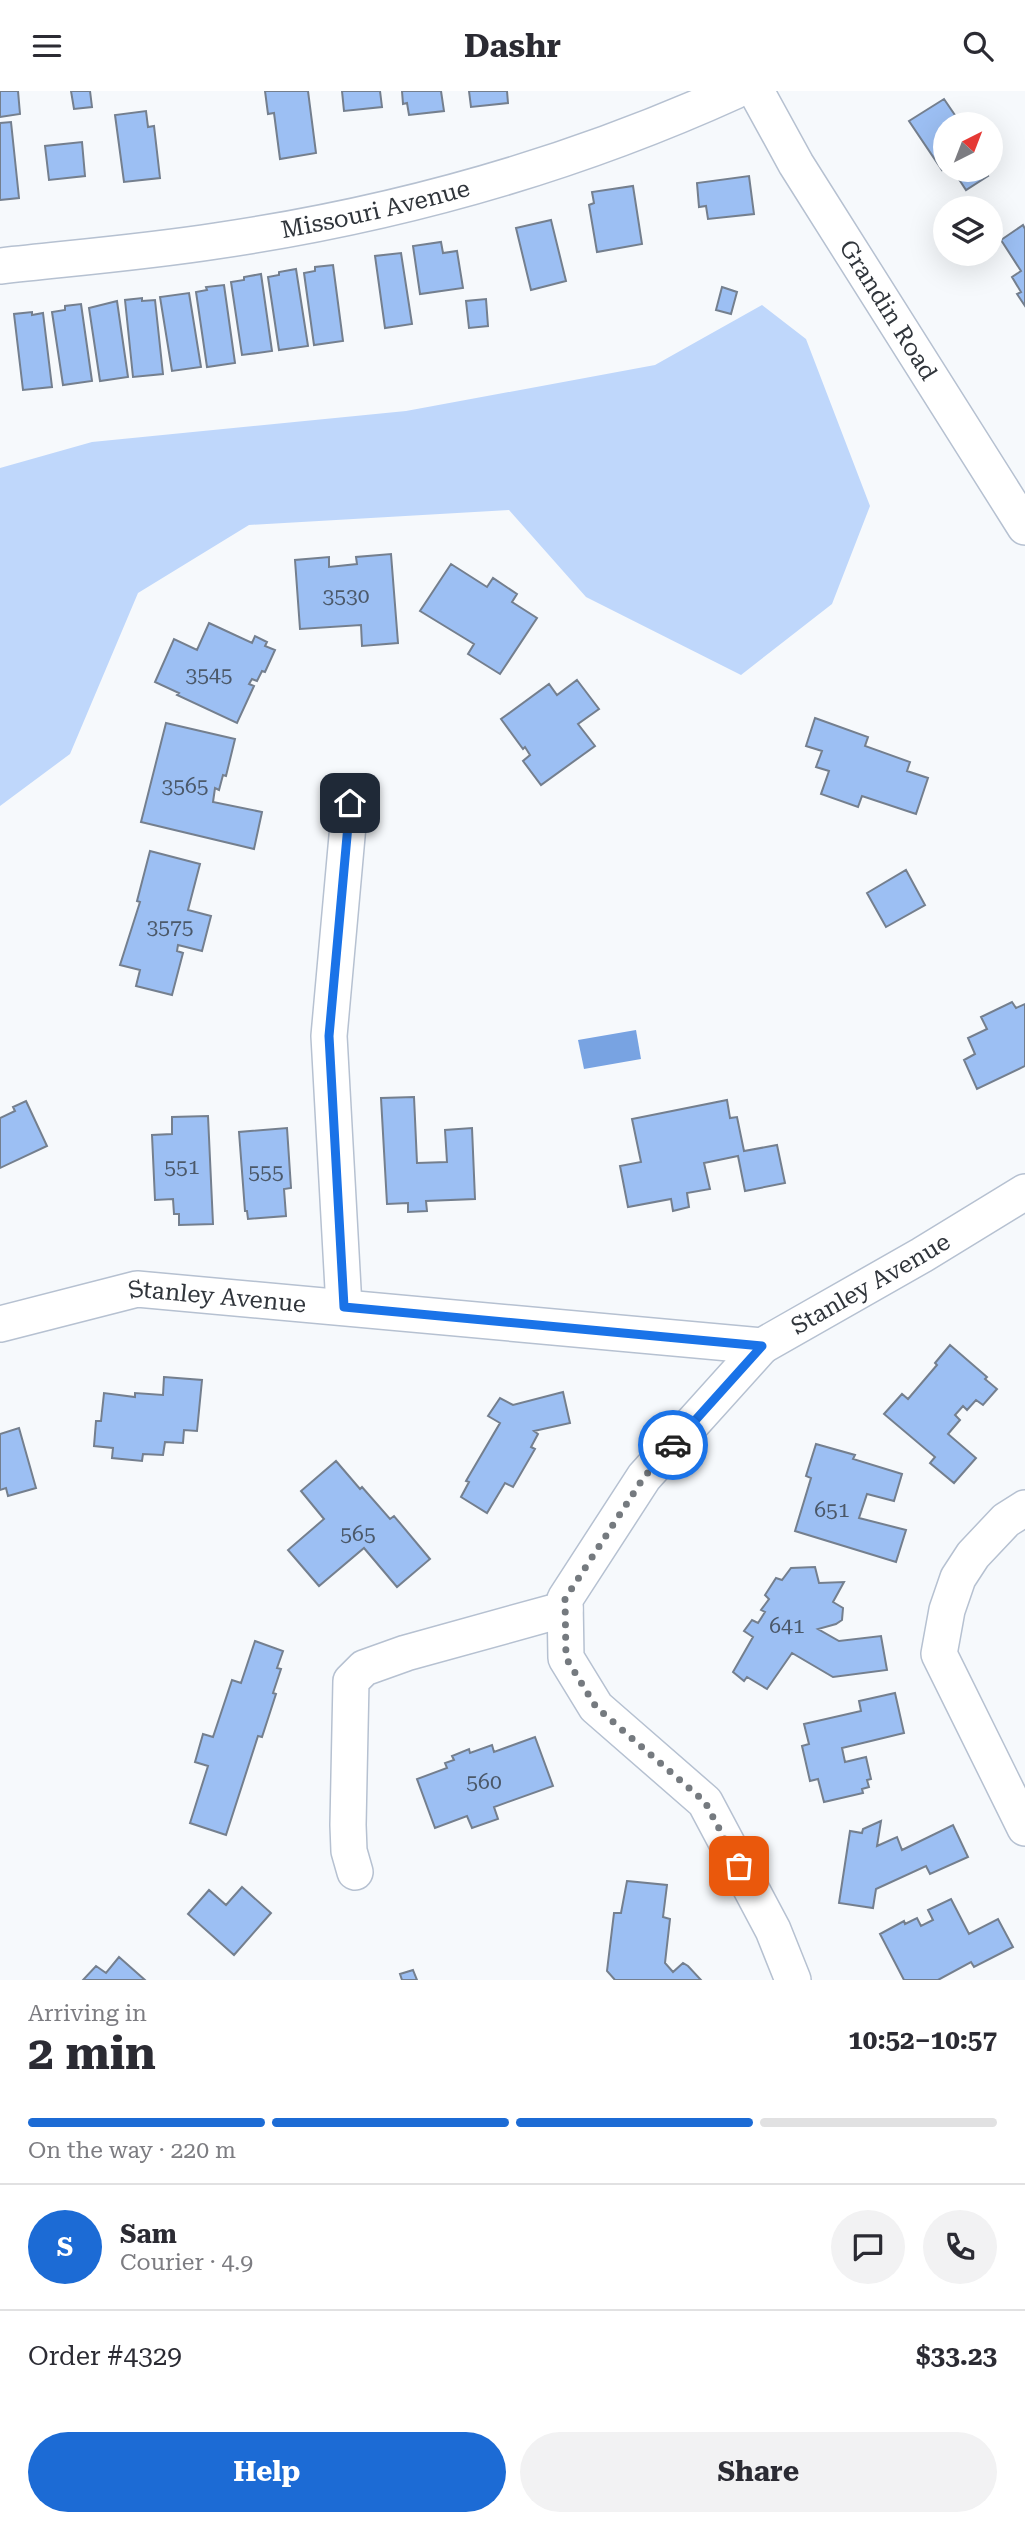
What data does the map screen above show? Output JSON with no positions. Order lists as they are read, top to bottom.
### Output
{
  "streets": {
    "street": ["Missouri Avenue", "Grandin Road", "Stanley Avenue"]
  },
  "house_numbers": [
    "3530",
    "3545",
    "3565",
    "3575",
    "551",
    "555",
    "651",
    "565",
    "641",
    "560"
  ],
  "north": "top right",
  "page": {
    "header": "Dashr",
    "heading": ["2 min", "Arriving in", "10:52–10:57"],
    "panel": [
      "Sam",
      "Courier · 4.9",
      "Order #4329",
      "$33.23"
    ],
    "bar": "On the way · 220 m",
    "round": "S",
    "buttons": ["Help", "Share"]
  }
}
